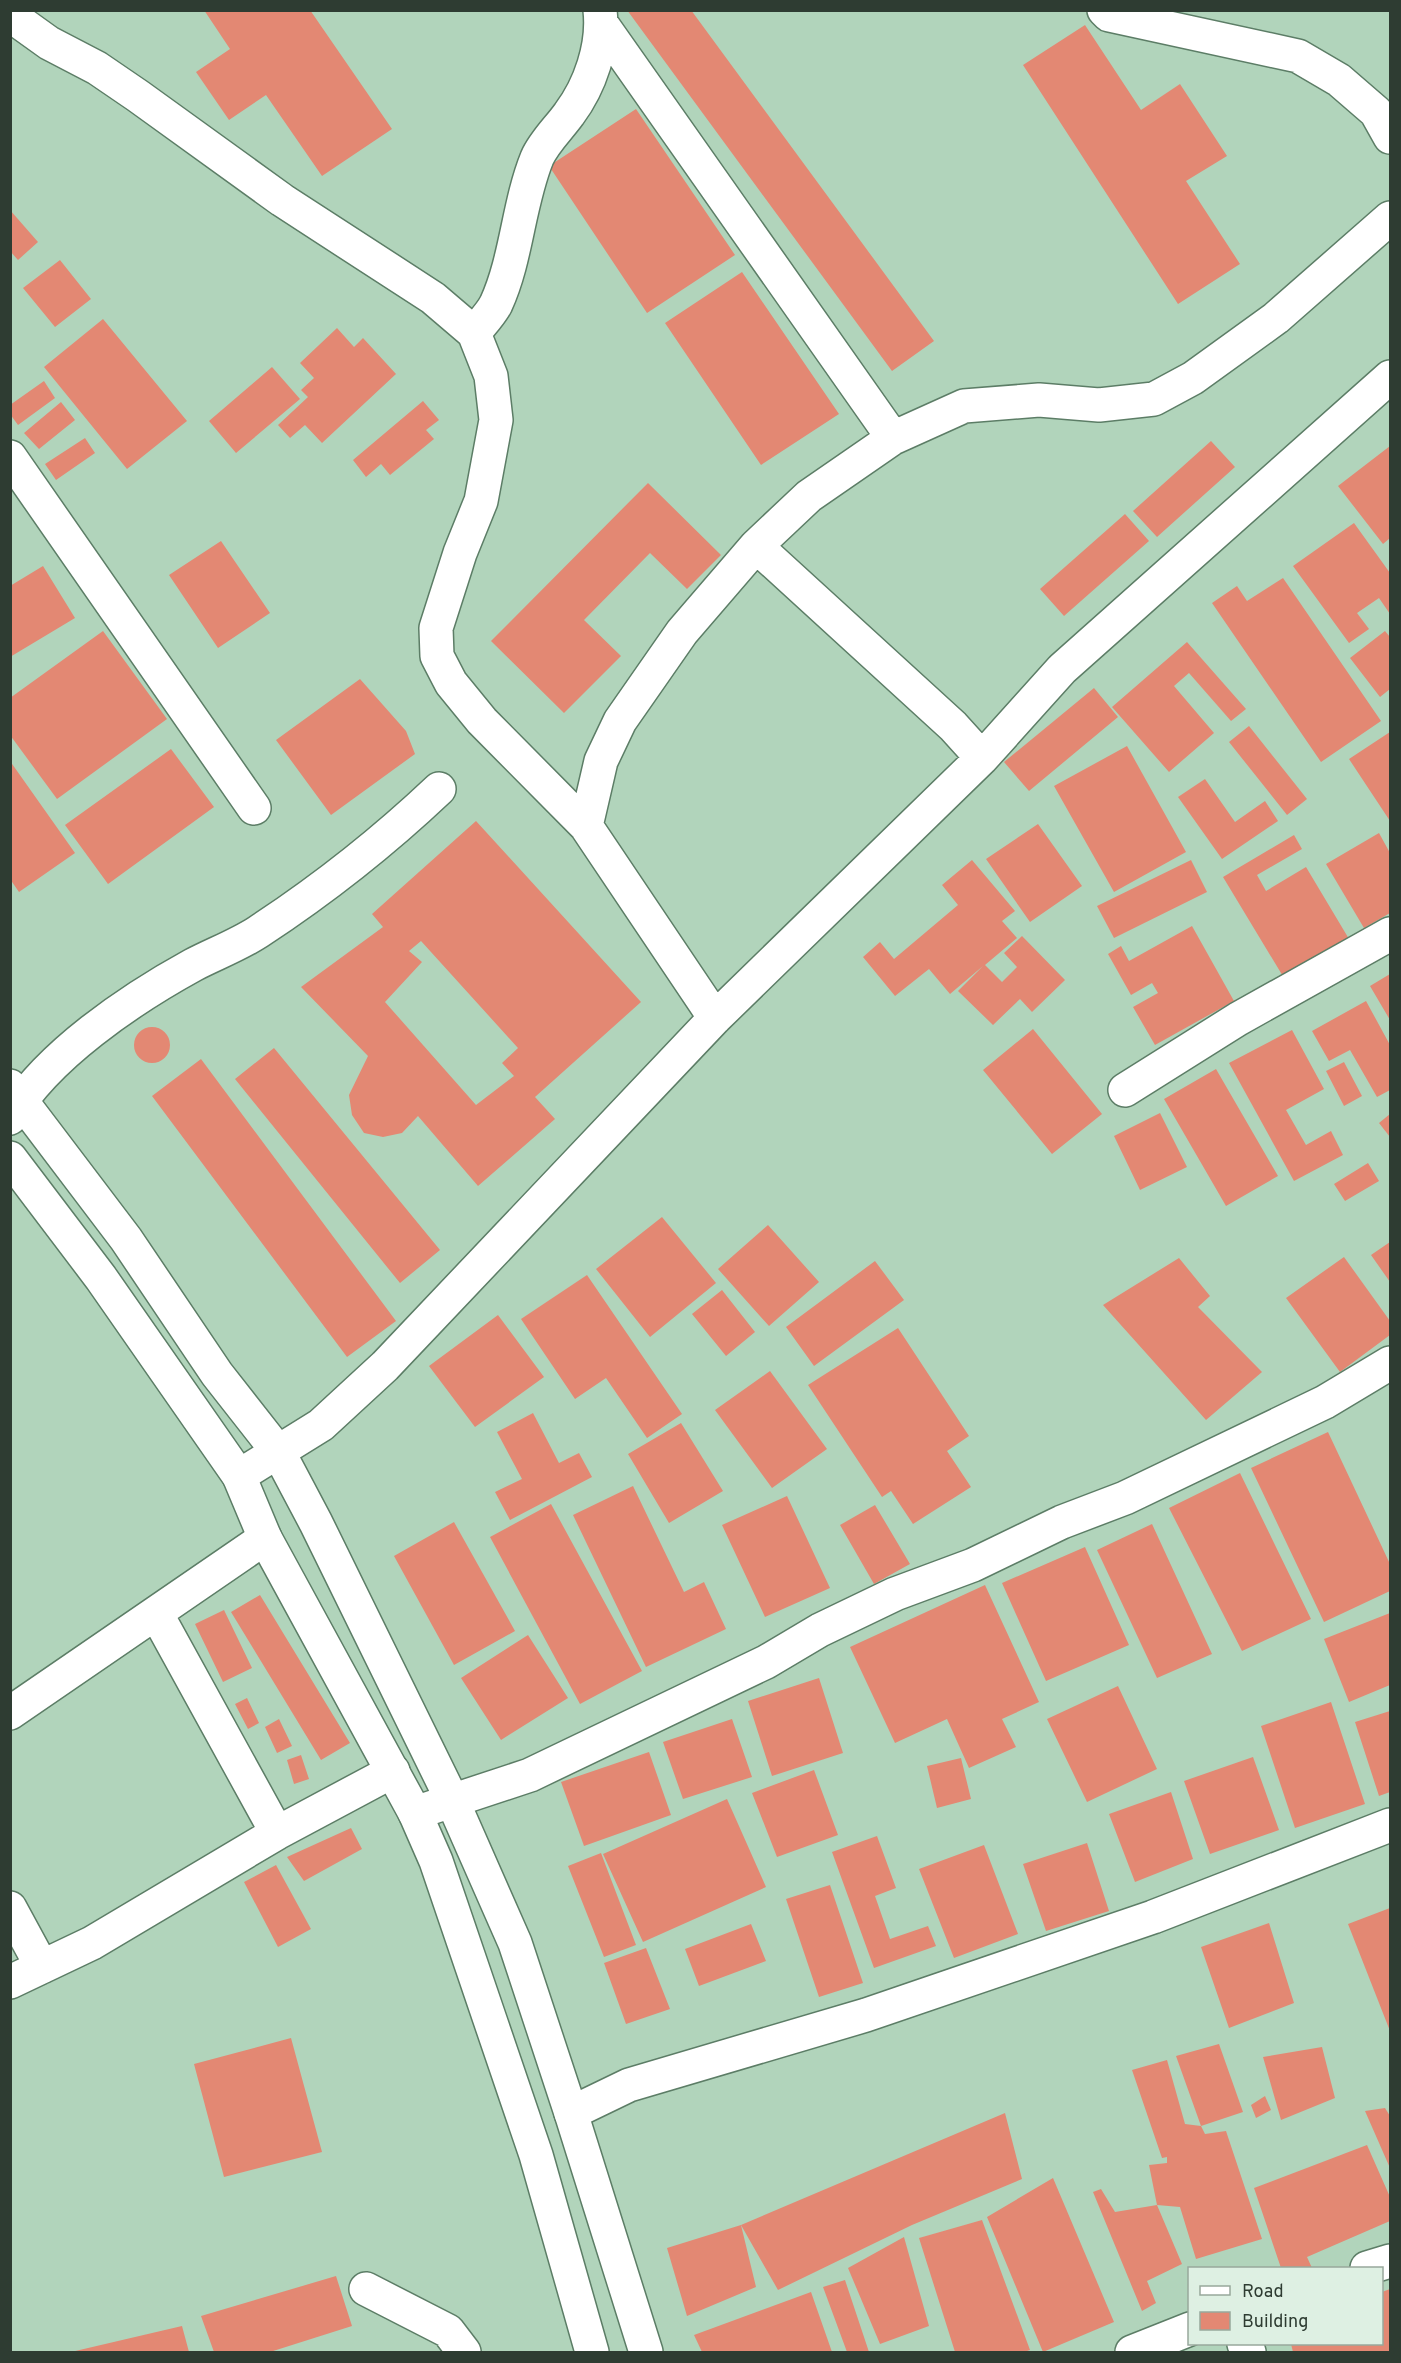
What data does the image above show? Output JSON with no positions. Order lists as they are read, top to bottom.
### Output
{
  "legend": ["Road", "Building"]
}
